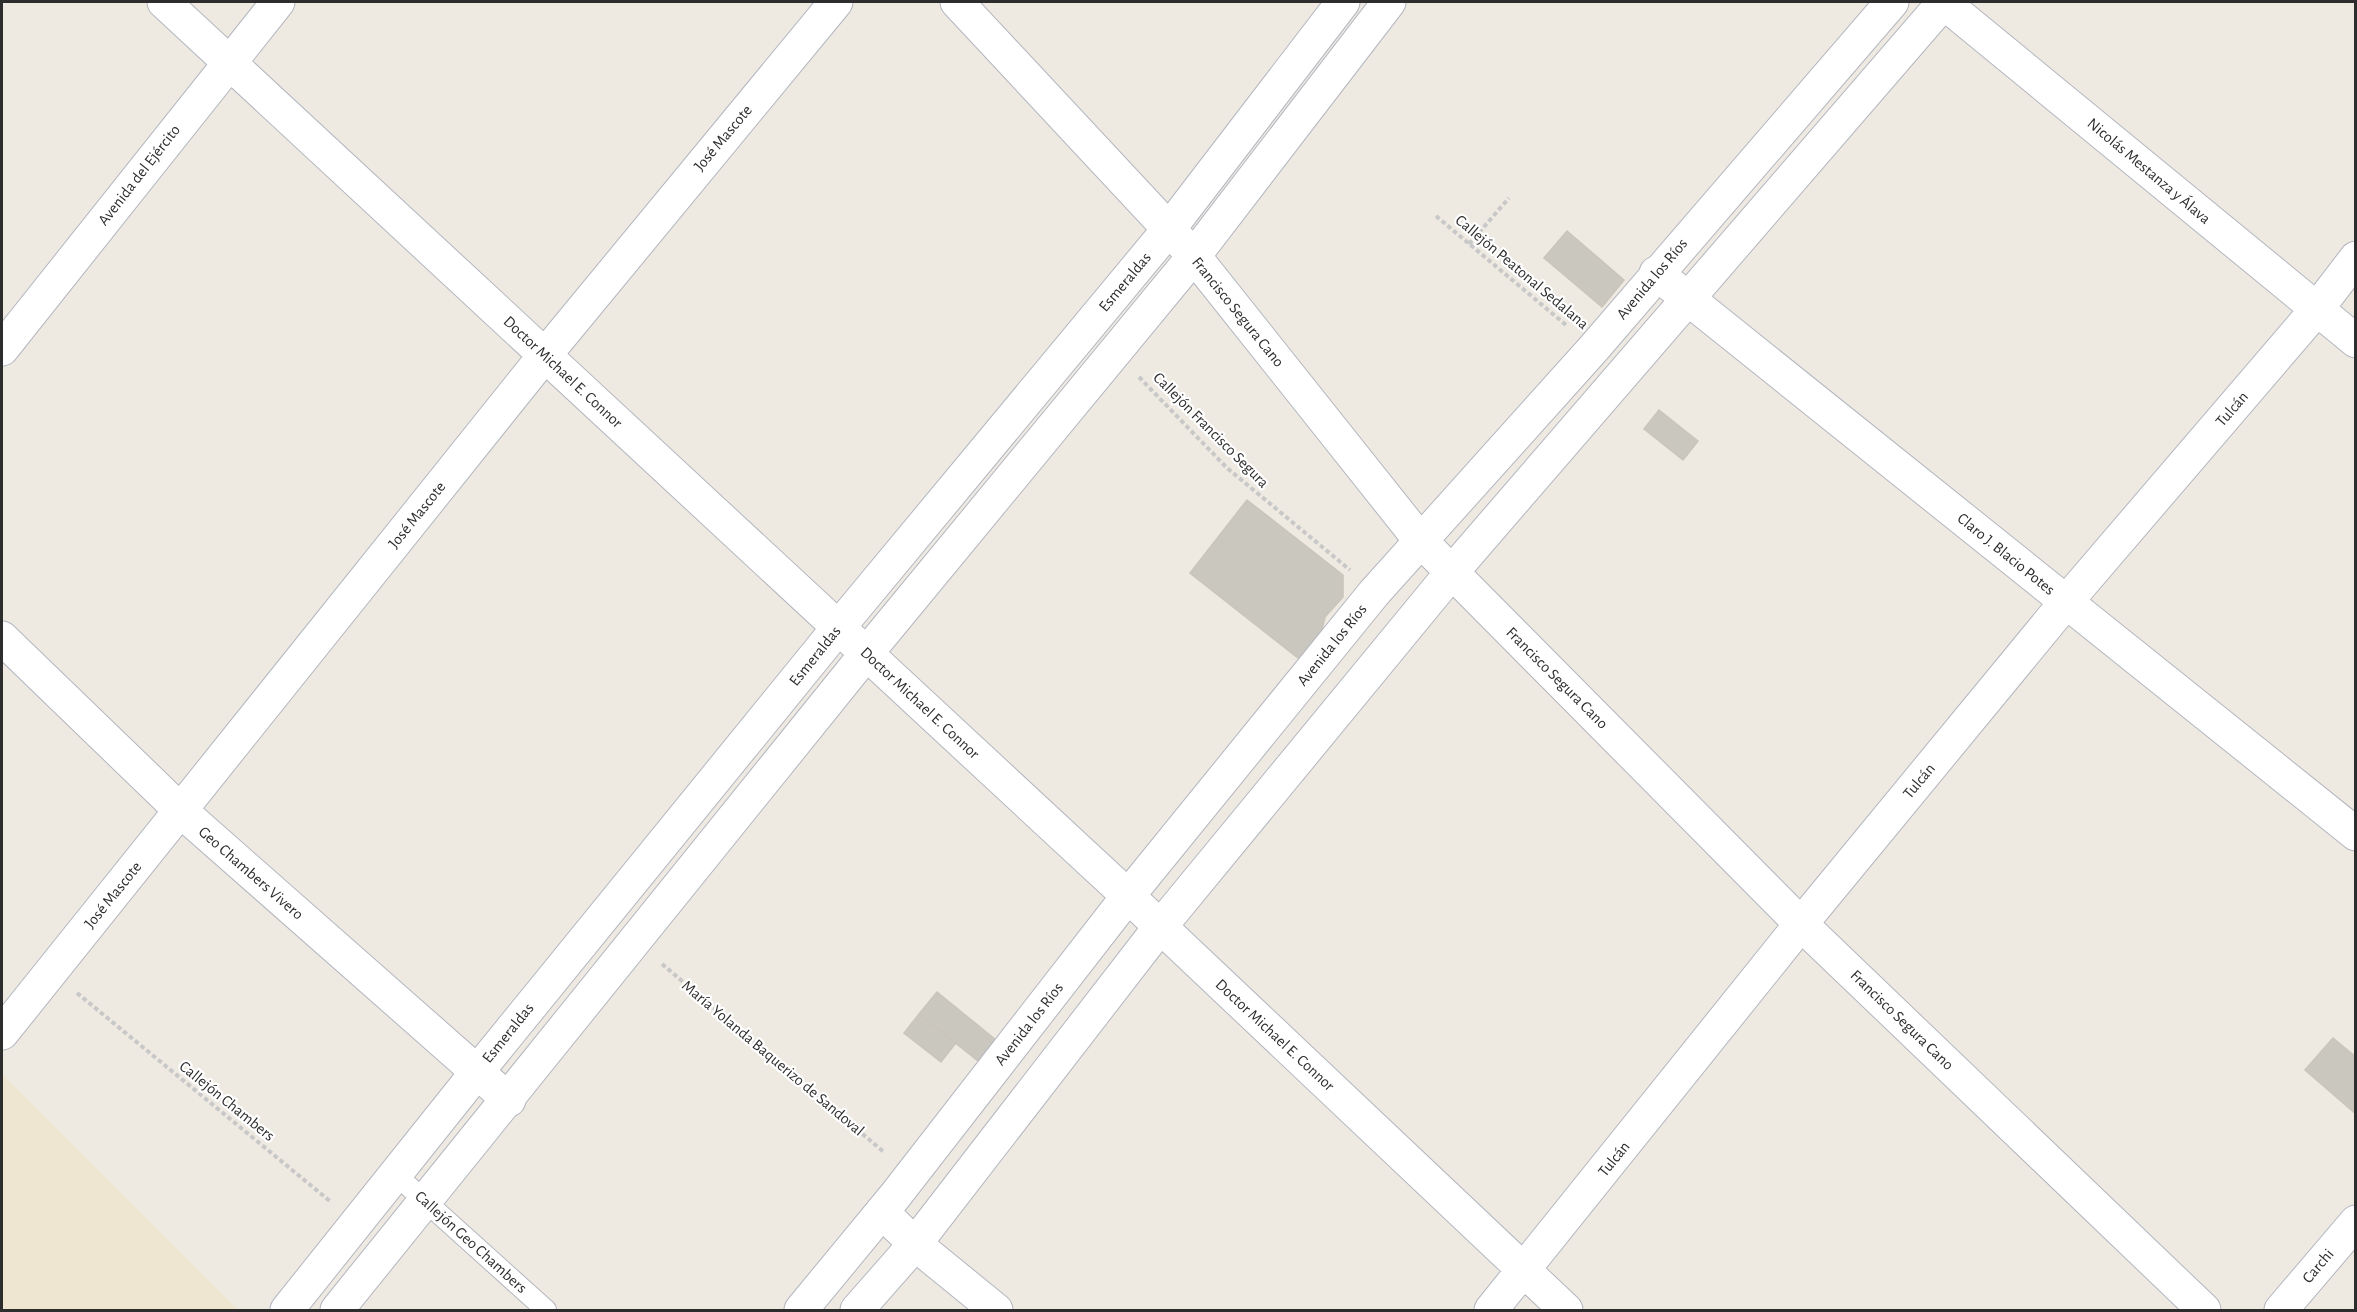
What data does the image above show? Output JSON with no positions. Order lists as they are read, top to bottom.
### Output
{
  "streets": {
    "street": [
      "José Mascote",
      "Nicolás Mestanza y Álava",
      "Avenida del Ejército",
      "Avenida los Ríos",
      "Esmeraldas",
      "Francisco Segura Cano",
      "Doctor Michael E. Connor",
      "Tulcán",
      "Claro J. Blacio Potes",
      "Geo Chambers Vivero",
      "Carchi"
    ],
    "lane": ["Callejón Geo Chambers"],
    "path": [
      "Callejón Peatonal Sedalana",
      "Callejón Francisco Segura",
      "María Yolanda Baquerizo de Sandoval",
      "Callejón Chambers"
    ]
  },
  "crossings": [
    ["José Mascote", "Doctor Michael E. Connor"],
    ["José Mascote", "Geo Chambers Vivero"],
    ["José Mascote", "Callejón Chambers"],
    ["Nicolás Mestanza y Álava", "Tulcán"],
    ["Avenida del Ejército", "Doctor Michael E. Connor"],
    ["Callejón Peatonal Sedalana", "Avenida los Ríos"],
    ["Avenida los Ríos", "Francisco Segura Cano"],
    ["Avenida los Ríos", "Doctor Michael E. Connor"],
    ["Avenida los Ríos", "Callejón Francisco Segura"],
    ["Avenida los Ríos", "Claro J. Blacio Potes"],
    ["Avenida los Ríos", "María Yolanda Baquerizo de Sandoval"],
    ["Esmeraldas", "Francisco Segura Cano"],
    ["Esmeraldas", "Doctor Michael E. Connor"],
    ["Esmeraldas", "Geo Chambers Vivero"],
    ["Esmeraldas", "Callejón Chambers"],
    ["Esmeraldas", "Callejón Geo Chambers"],
    ["Francisco Segura Cano", "Tulcán"],
    ["Doctor Michael E. Connor", "Tulcán"],
    ["Tulcán", "Claro J. Blacio Potes"]
  ]
}
